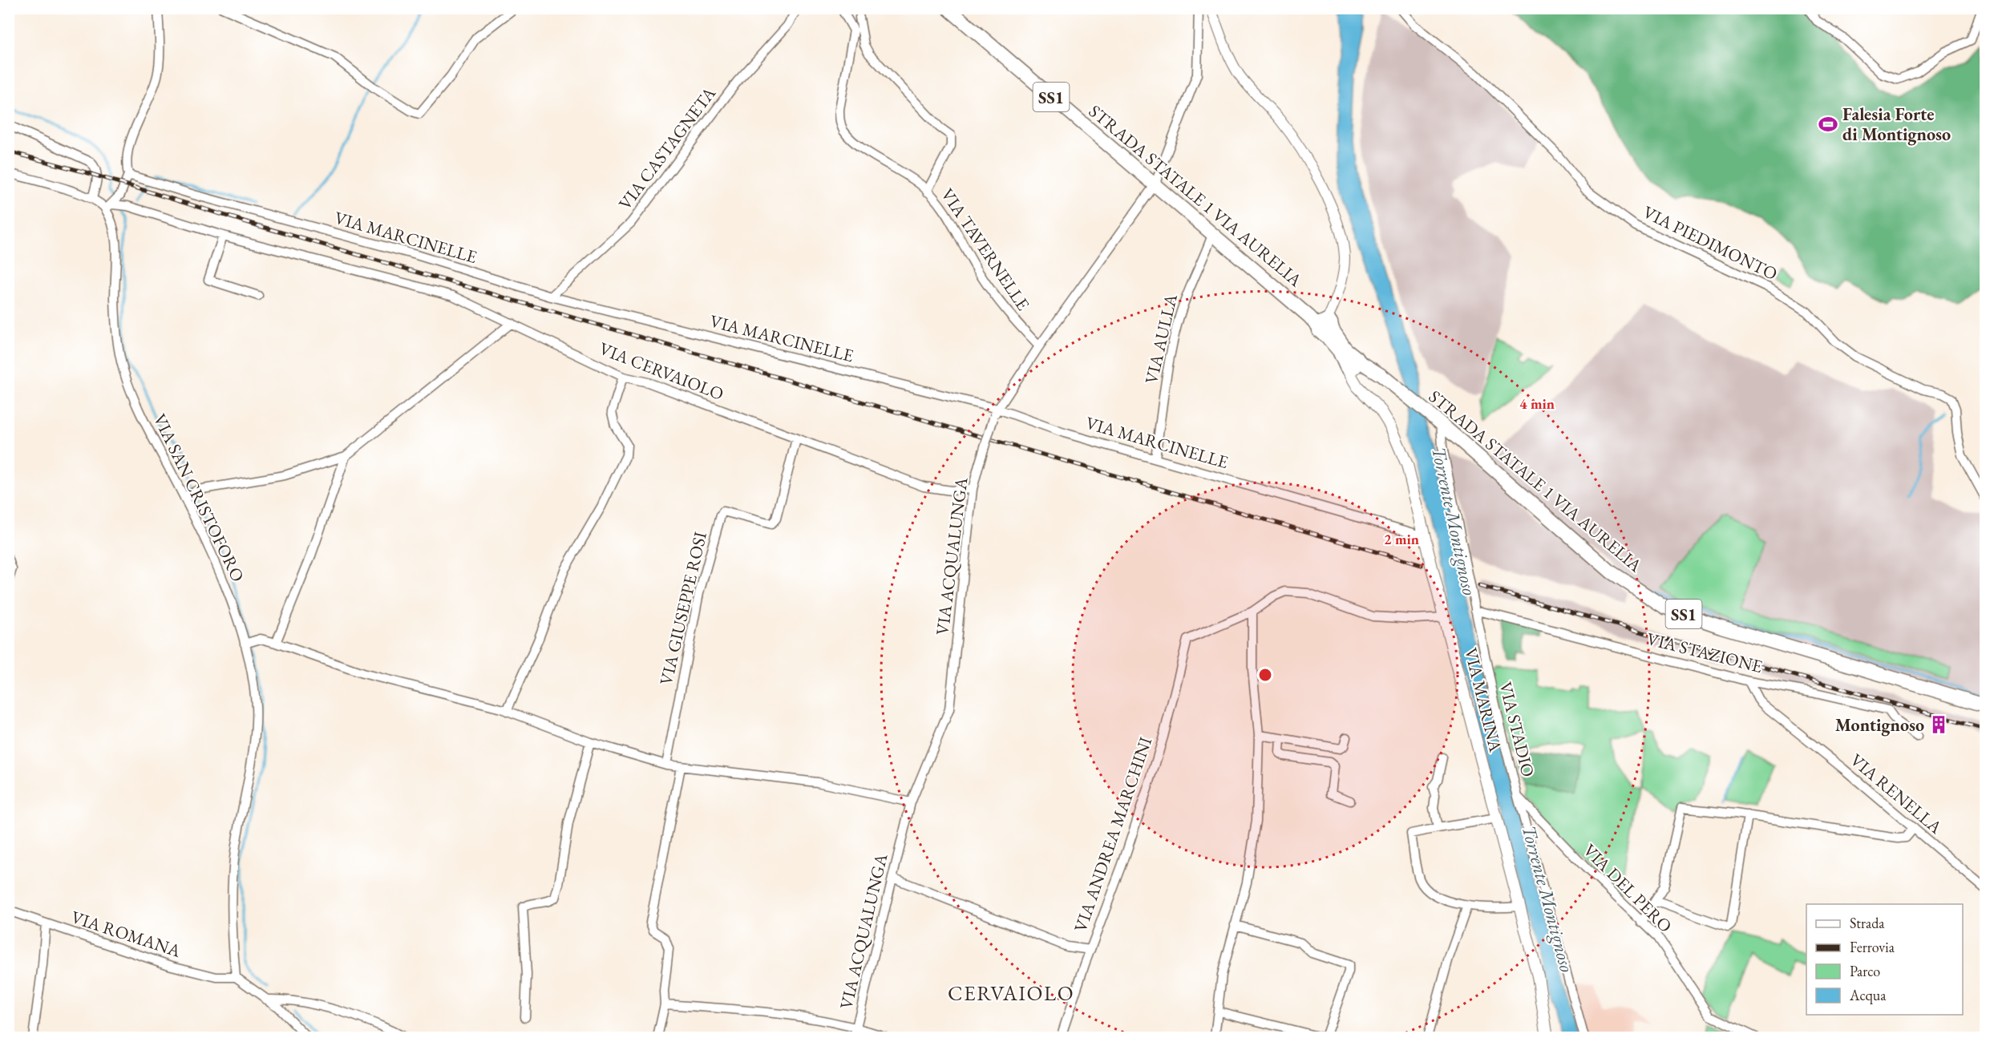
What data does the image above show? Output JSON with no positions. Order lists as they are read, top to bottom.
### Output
{
  "streets": {
    "main road": ["SS1", "STRADA STATALE 1 VIA AURELIA", "VIA MARINA"],
    "street": [
      "VIA CASTAGNETA",
      "VIA MARCINELLE",
      "VIA PIEDIMONTO",
      "VIA TAVERNELLE",
      "VIA AULLA",
      "VIA CERVAIOLO",
      "VIA SAN CRISTOFORO",
      "VIA ACQUALUNGA",
      "VIA GIUSEPPE ROSI",
      "VIA STAZIONE",
      "VIA STADIO",
      "VIA RENELLA",
      "VIA ANDREA MARCHINI",
      "VIA DEL PERO",
      "VIA ROMANA"
    ]
  },
  "crossings": [
    ["VIA CASTAGNETA", "VIA MARCINELLE"],
    ["STRADA STATALE 1 VIA AURELIA", "VIA AULLA"],
    ["STRADA STATALE 1 VIA AURELIA", "VIA ACQUALUNGA"],
    ["STRADA STATALE 1 VIA AURELIA", "VIA MARINA"],
    ["STRADA STATALE 1 VIA AURELIA", "VIA STADIO"],
    ["VIA MARCINELLE", "VIA AULLA"],
    ["VIA MARCINELLE", "VIA ACQUALUNGA"],
    ["VIA MARCINELLE", "VIA MARINA"],
    ["VIA TAVERNELLE", "VIA ACQUALUNGA"],
    ["VIA CERVAIOLO", "VIA SAN CRISTOFORO"],
    ["VIA CERVAIOLO", "VIA ACQUALUNGA"],
    ["VIA CERVAIOLO", "VIA GIUSEPPE ROSI"],
    ["VIA SAN CRISTOFORO", "VIA ROMANA"],
    ["VIA STAZIONE", "VIA STADIO"],
    ["VIA STAZIONE", "VIA RENELLA"],
    ["VIA STADIO", "VIA DEL PERO"]
  ],
  "districts": ["CERVAIOLO"],
  "water": ["Torrente Montignoso"],
  "places": {
    "sports": ["Falesia Forte di Montignoso"],
    "building": ["Montignoso"]
  },
  "legend": [
    "Strada",
    "Ferrovia",
    "Parco",
    "Acqua"
  ],
  "rings": ["4 min", "2 min"]
}
